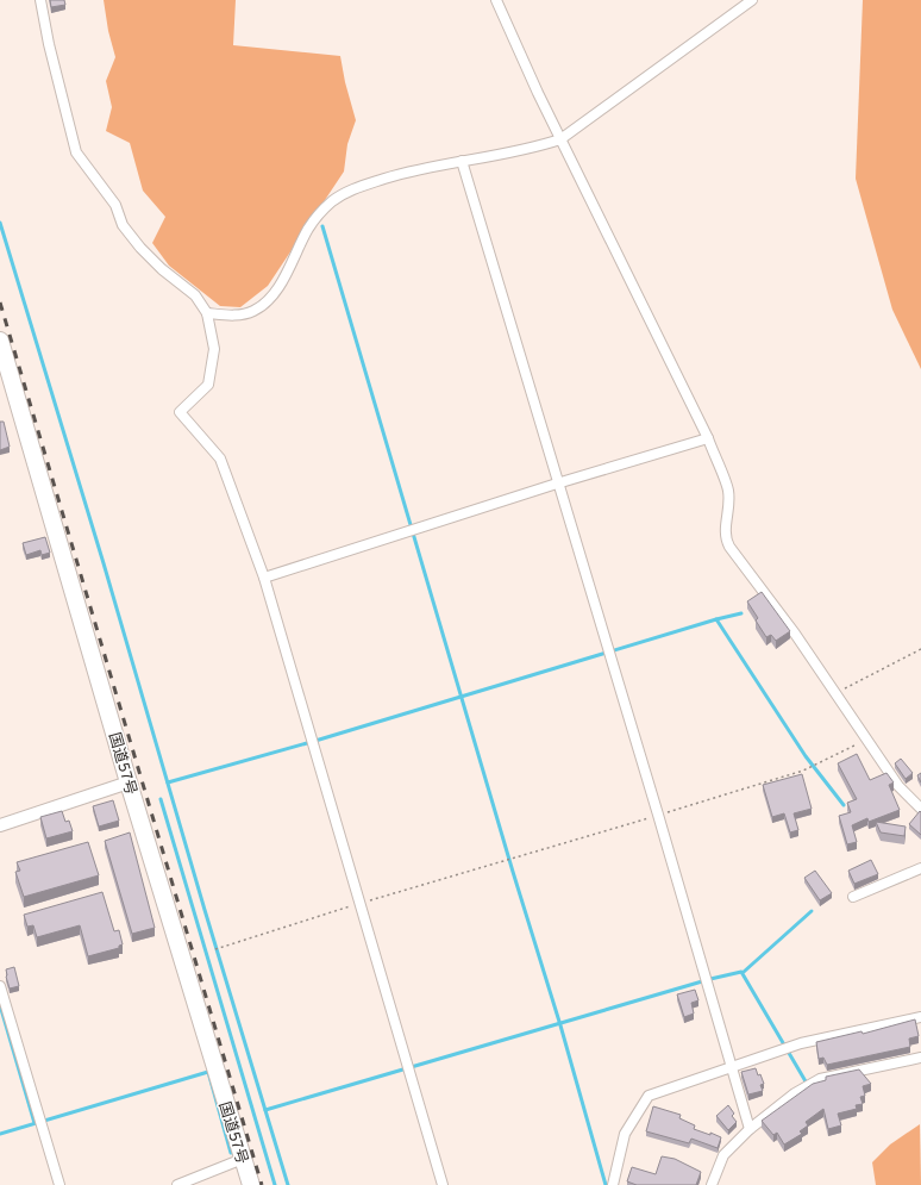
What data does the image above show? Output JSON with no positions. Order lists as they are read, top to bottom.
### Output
{
  "streets": {
    "highway": ["国道57号"]
  }
}
